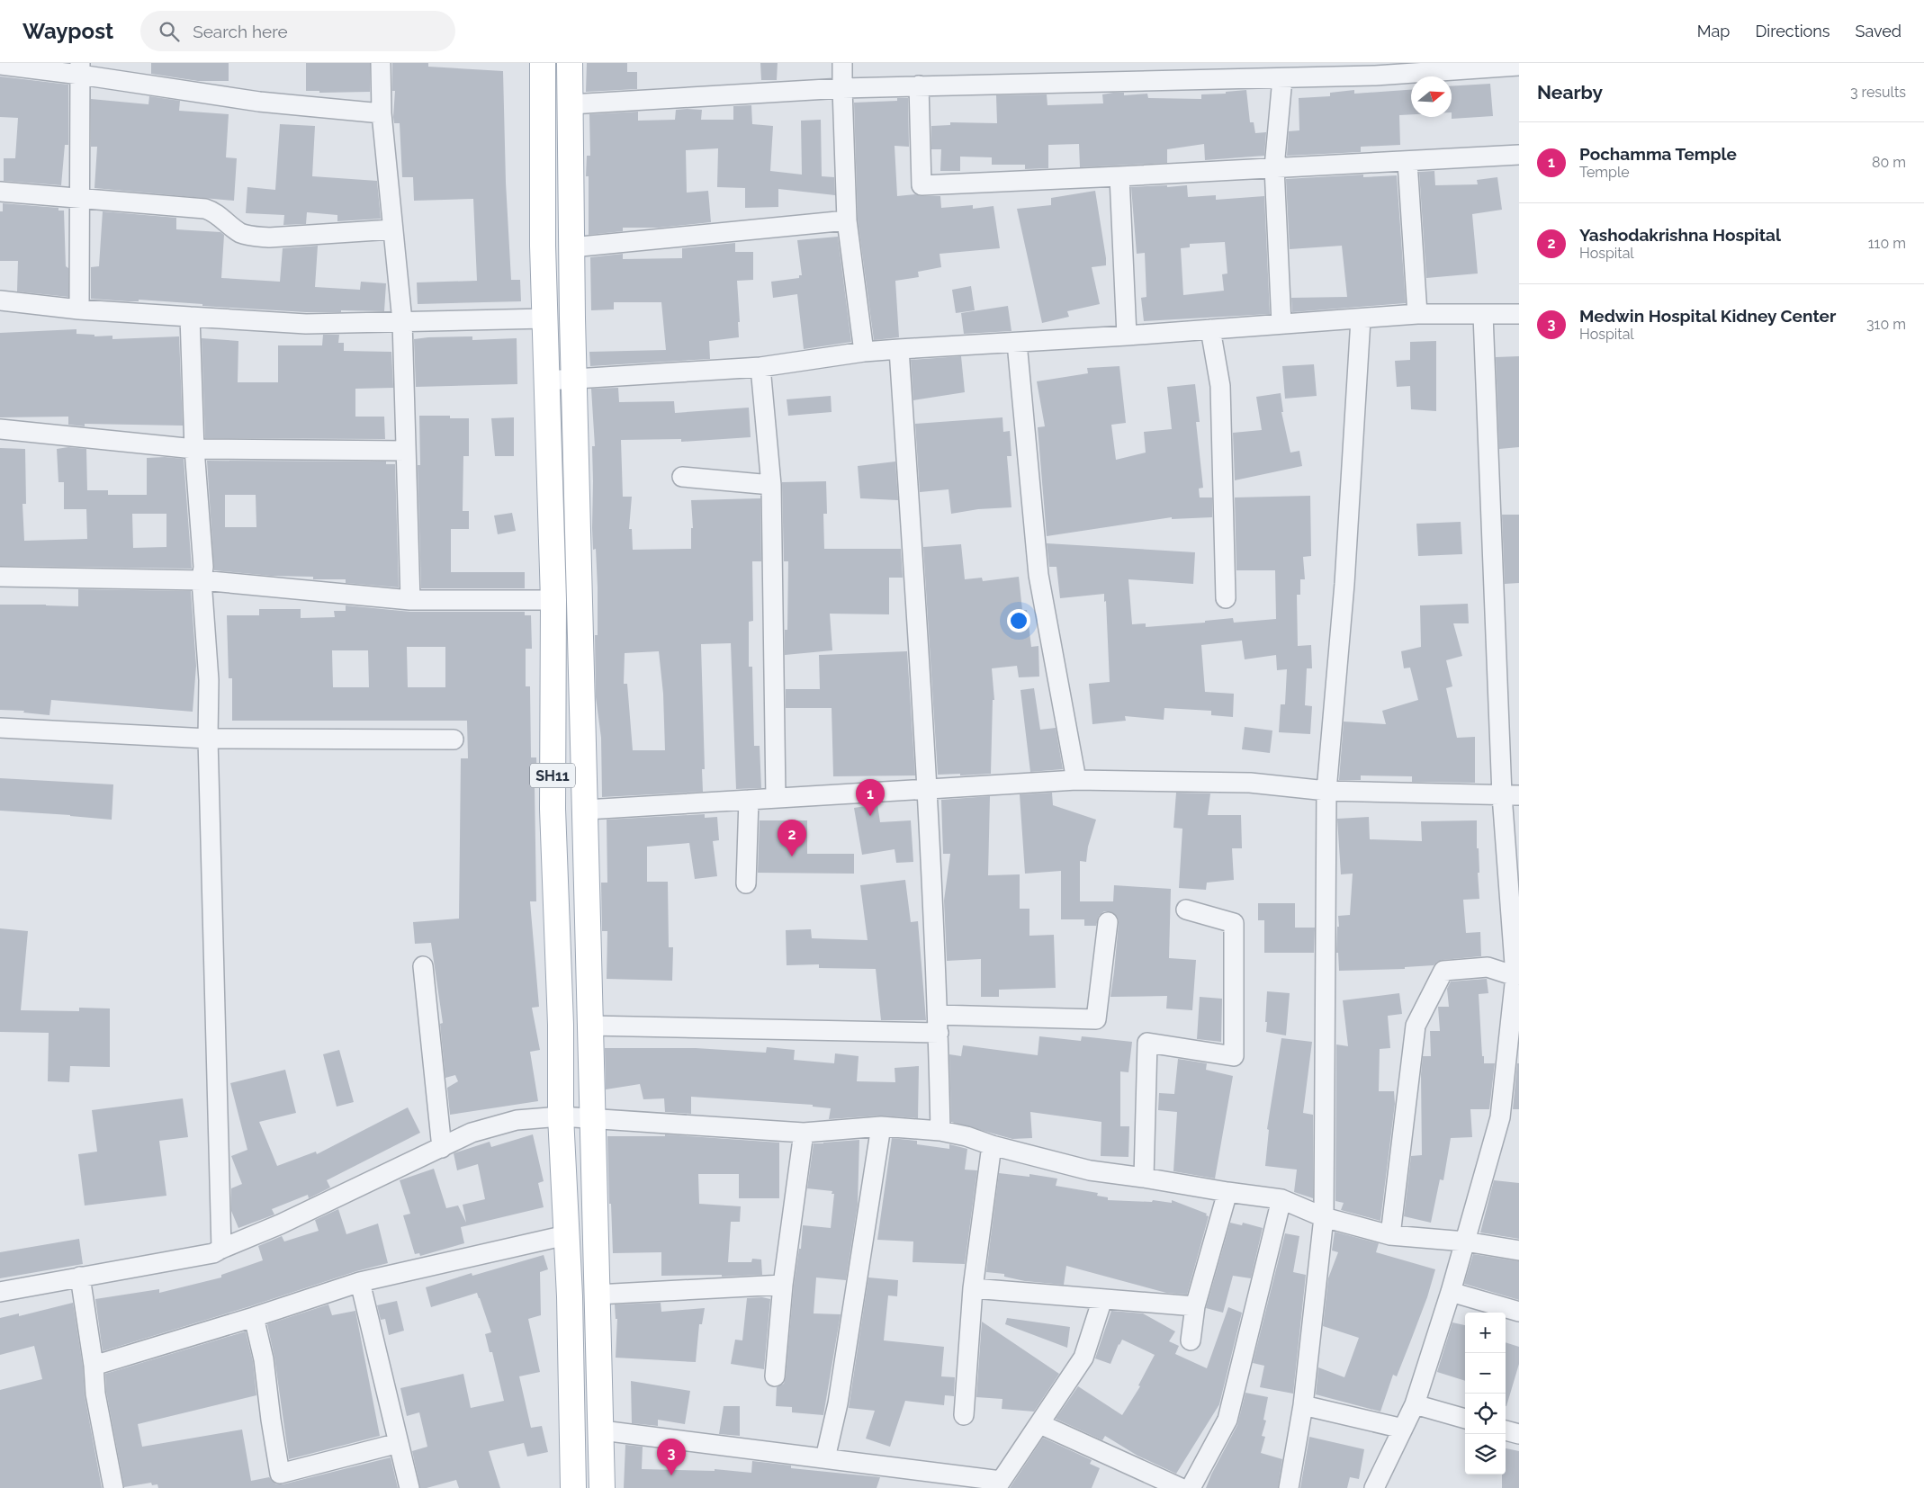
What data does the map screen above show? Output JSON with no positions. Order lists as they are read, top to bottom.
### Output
{
  "streets": {
    "main road": ["SH11"]
  },
  "north": "right",
  "page": {
    "header": "Waypost",
    "search": "Search here",
    "nav": ["Map", "Directions", "Saved"],
    "heading": ["Nearby", "3 results"],
    "list": [
      {
        "mark": "1",
        "name": "Pochamma Temple",
        "note": "Temple",
        "value": "80 m"
      },
      {
        "mark": "2",
        "name": "Yashodakrishna Hospital",
        "note": "Hospital",
        "value": "110 m"
      },
      {
        "mark": "3",
        "name": "Medwin Hospital Kidney Center",
        "note": "Hospital",
        "value": "310 m"
      }
    ],
    "pins": ["1", "2", "3"],
    "map_buttons": ["+", "−"]
  }
}
